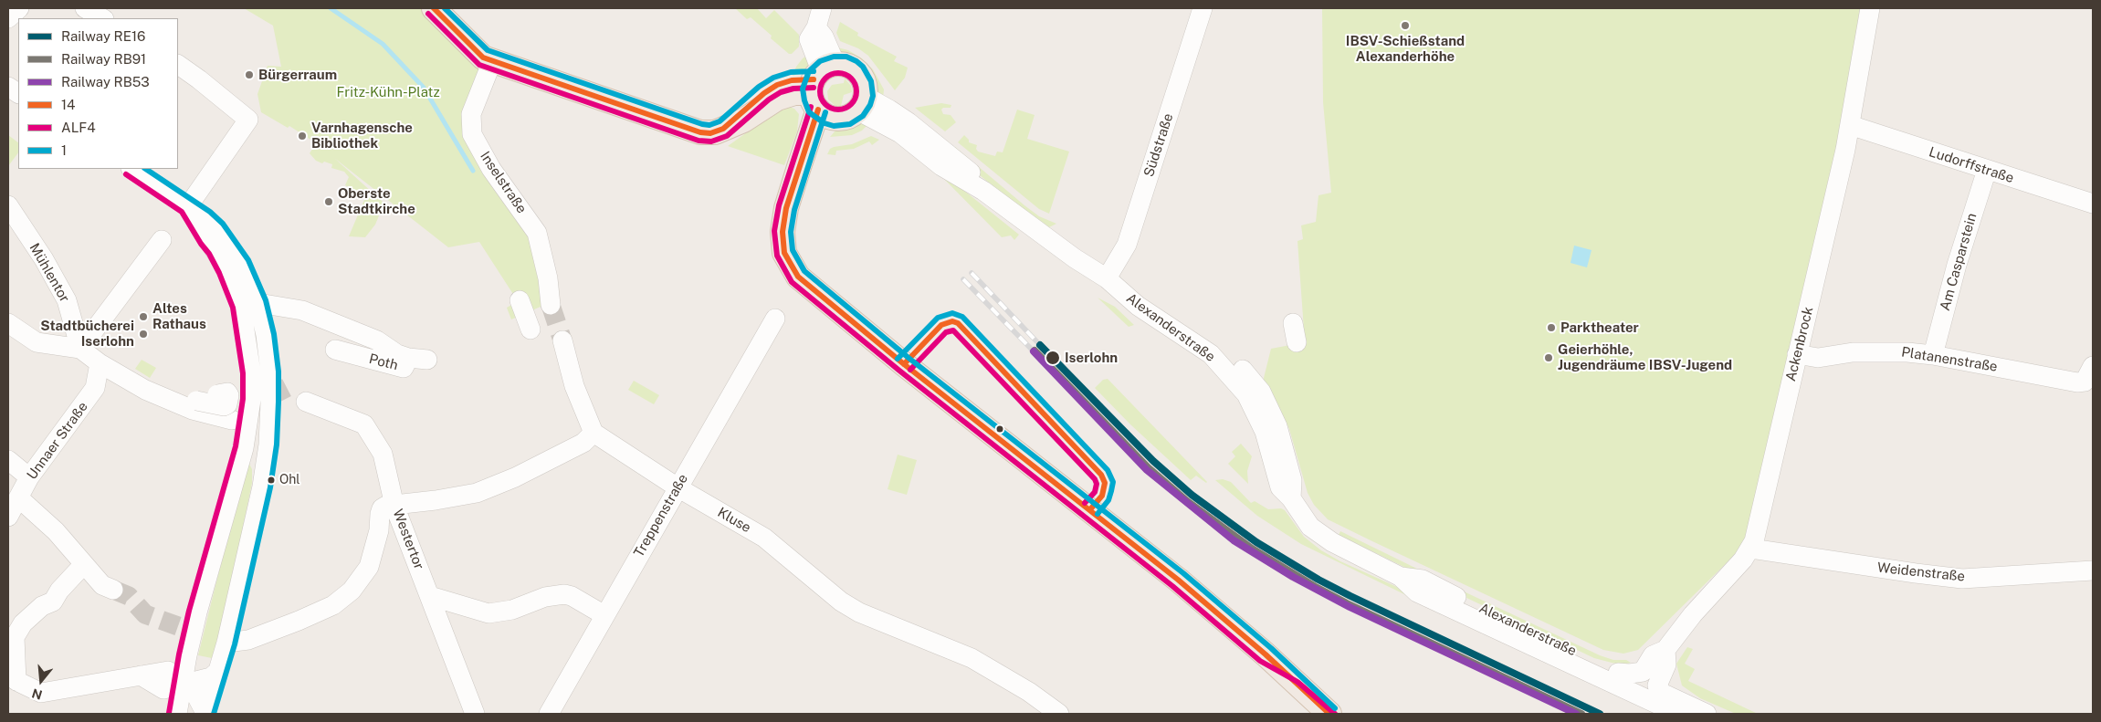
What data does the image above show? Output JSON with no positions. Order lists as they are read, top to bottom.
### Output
{
  "streets": {
    "street": [
      "Südstraße",
      "Ludorffstraße",
      "Inselstraße",
      "Am Casparstein",
      "Mühlentor",
      "Alexanderstraße",
      "Ackenbrock",
      "Platanenstraße",
      "Poth",
      "Unnaer Straße",
      "Treppenstraße",
      "Kluse",
      "Westertor",
      "Weidenstraße"
    ]
  },
  "crossings": [
    ["Südstraße", "Alexanderstraße"],
    ["Ludorffstraße", "Am Casparstein"],
    ["Ludorffstraße", "Ackenbrock"],
    ["Am Casparstein", "Platanenstraße"],
    ["Alexanderstraße", "Ackenbrock"],
    ["Ackenbrock", "Platanenstraße"],
    ["Ackenbrock", "Weidenstraße"],
    ["Treppenstraße", "Kluse"]
  ],
  "parks": ["Fritz-Kühn-Platz"],
  "places": [
    "IBSV-Schießstand Alexanderhöhe",
    "Bürgerraum",
    "Varnhagensche Bibliothek",
    "Oberste Stadtkirche",
    "Altes Rathaus",
    "Parktheater",
    "Stadtbücherei Iserlohn",
    "Iserlohn",
    "Geierhöhle, Jugendräume IBSV-Jugend",
    "Ohl"
  ],
  "lines": [
    "transit line 14",
    "transit line 1",
    "transit line ALF4",
    "rail line RE16",
    "rail line RB91",
    "rail line RB53"
  ],
  "legend": [
    "Railway RE16",
    "Railway RB91",
    "Railway RB53",
    "14",
    "ALF4",
    "1"
  ],
  "north": "bottom"
}
